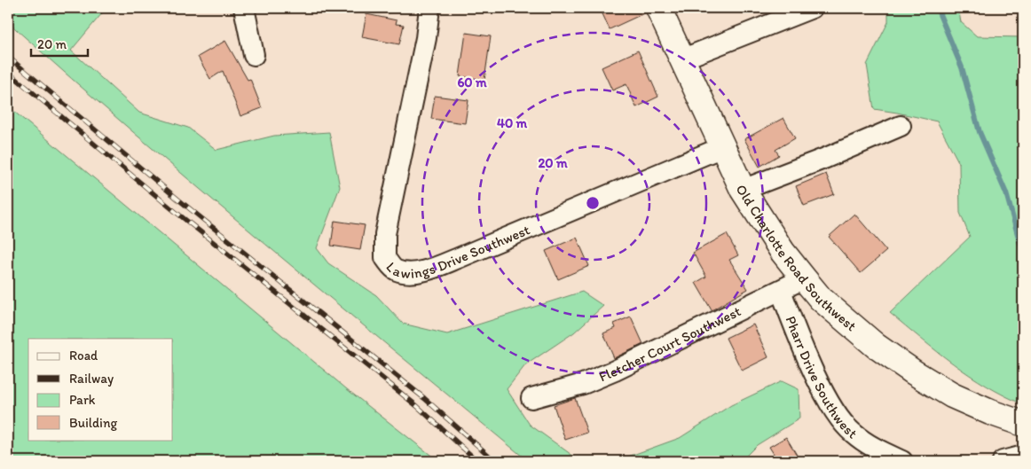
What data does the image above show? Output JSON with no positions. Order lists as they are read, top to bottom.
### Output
{
  "streets": {
    "street": [
      "Lawings Drive Southwest",
      "Old Charlotte Road Southwest",
      "Fletcher Court Southwest",
      "Pharr Drive Southwest"
    ]
  },
  "crossings": [
    ["Lawings Drive Southwest", "Old Charlotte Road Southwest"],
    ["Old Charlotte Road Southwest", "Fletcher Court Southwest"],
    ["Fletcher Court Southwest", "Pharr Drive Southwest"]
  ],
  "legend": [
    "Road",
    "Railway",
    "Park",
    "Building"
  ],
  "scale_bar": "20 m",
  "rings": ["60 m", "40 m", "20 m"]
}
